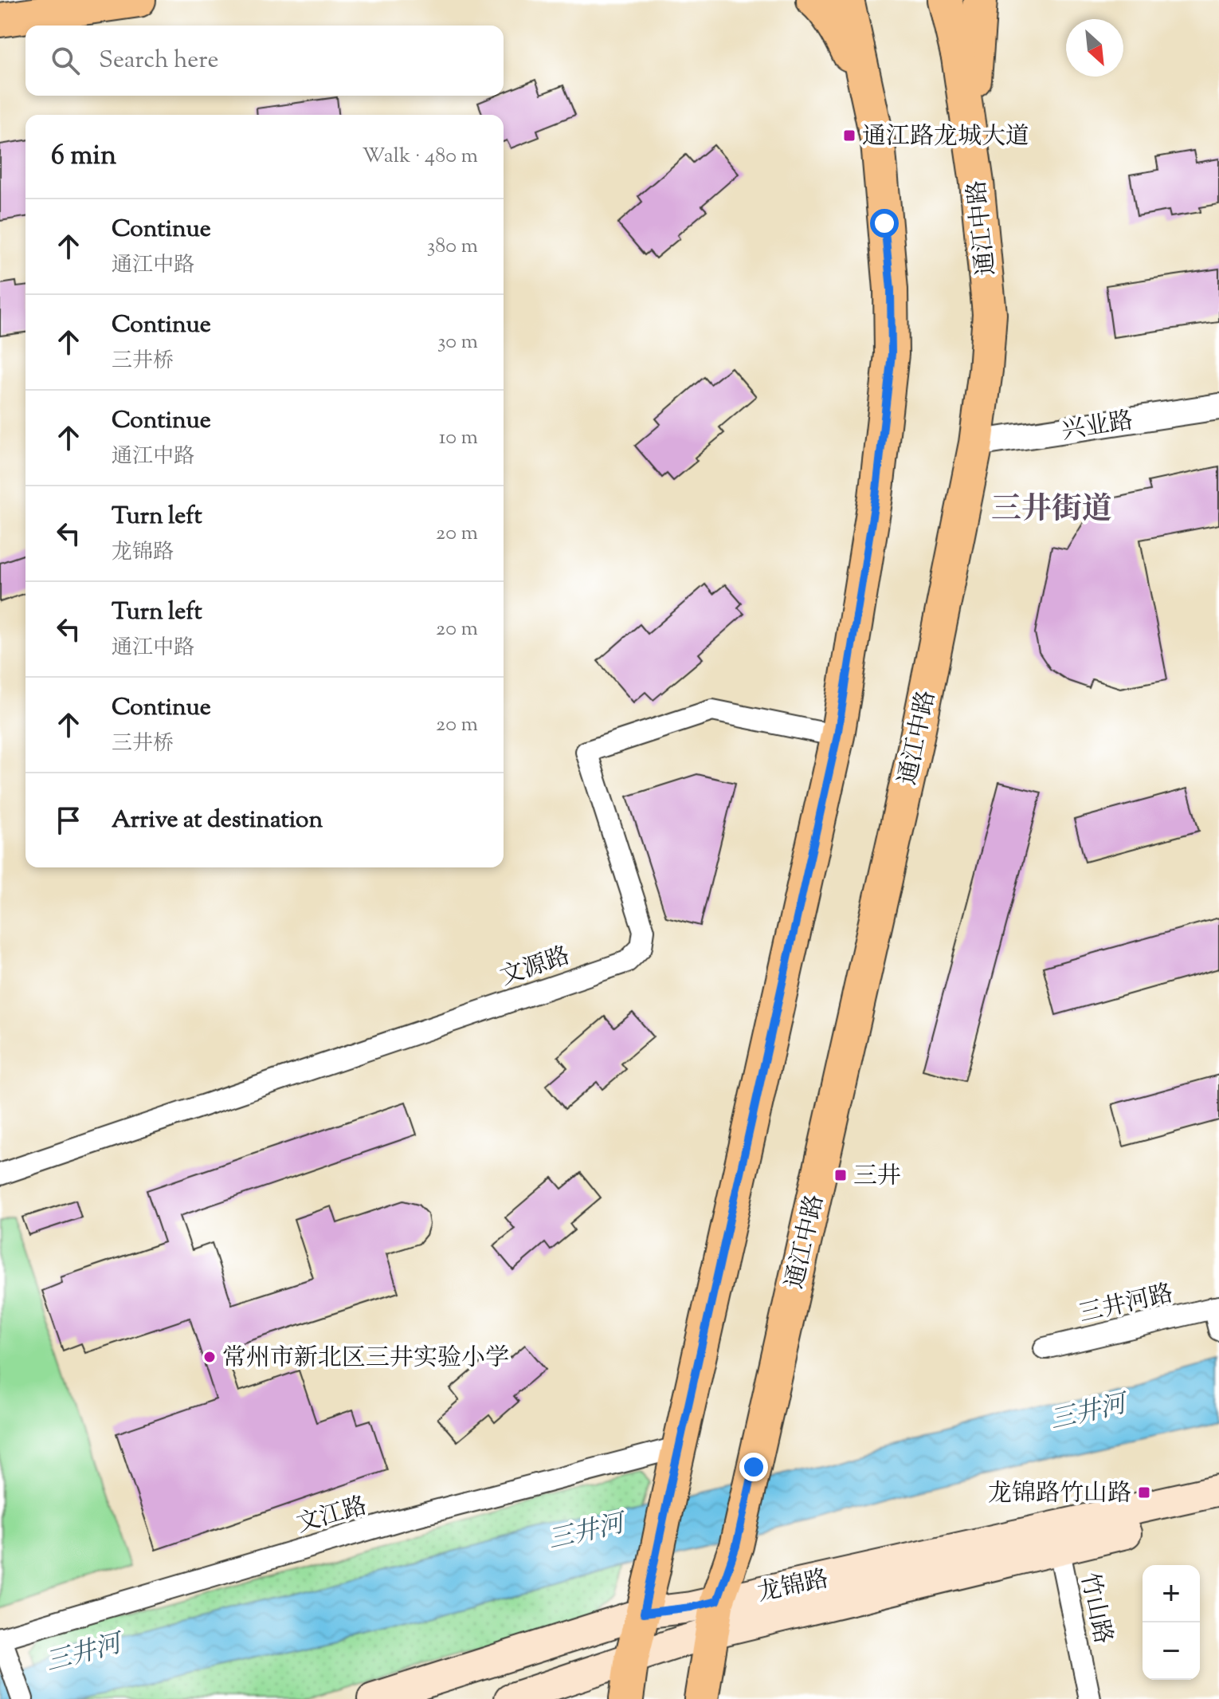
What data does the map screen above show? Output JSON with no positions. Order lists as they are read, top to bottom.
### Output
{
  "streets": {
    "main road": ["通江中路", "龙锦路"],
    "street": [
      "兴业路",
      "文源路",
      "三井河路",
      "文江路",
      "竹山路"
    ]
  },
  "crossings": [
    ["通江中路", "兴业路"],
    ["通江中路", "龙锦路"],
    ["龙锦路", "竹山路"]
  ],
  "districts": ["三井街道"],
  "water": ["三井河"],
  "places": {
    "transit": ["通江路龙城大道", "三井", "龙锦路竹山路"],
    "other": ["常州市新北区三井实验小学"]
  },
  "north": "bottom right",
  "page": {
    "search": "Search here",
    "heading": ["6 min", "Walk · 480 m"],
    "list": [
      ["Continue", "通江中路", "380 m"],
      ["Continue", "三井桥", "30 m"],
      ["Continue", "通江中路", "10 m"],
      ["Turn left", "龙锦路", "20 m"],
      ["Turn left", "通江中路", "20 m"],
      ["Continue", "三井桥", "20 m"],
      "Arrive at destination"
    ],
    "map_buttons": ["+", "−"]
  }
}
